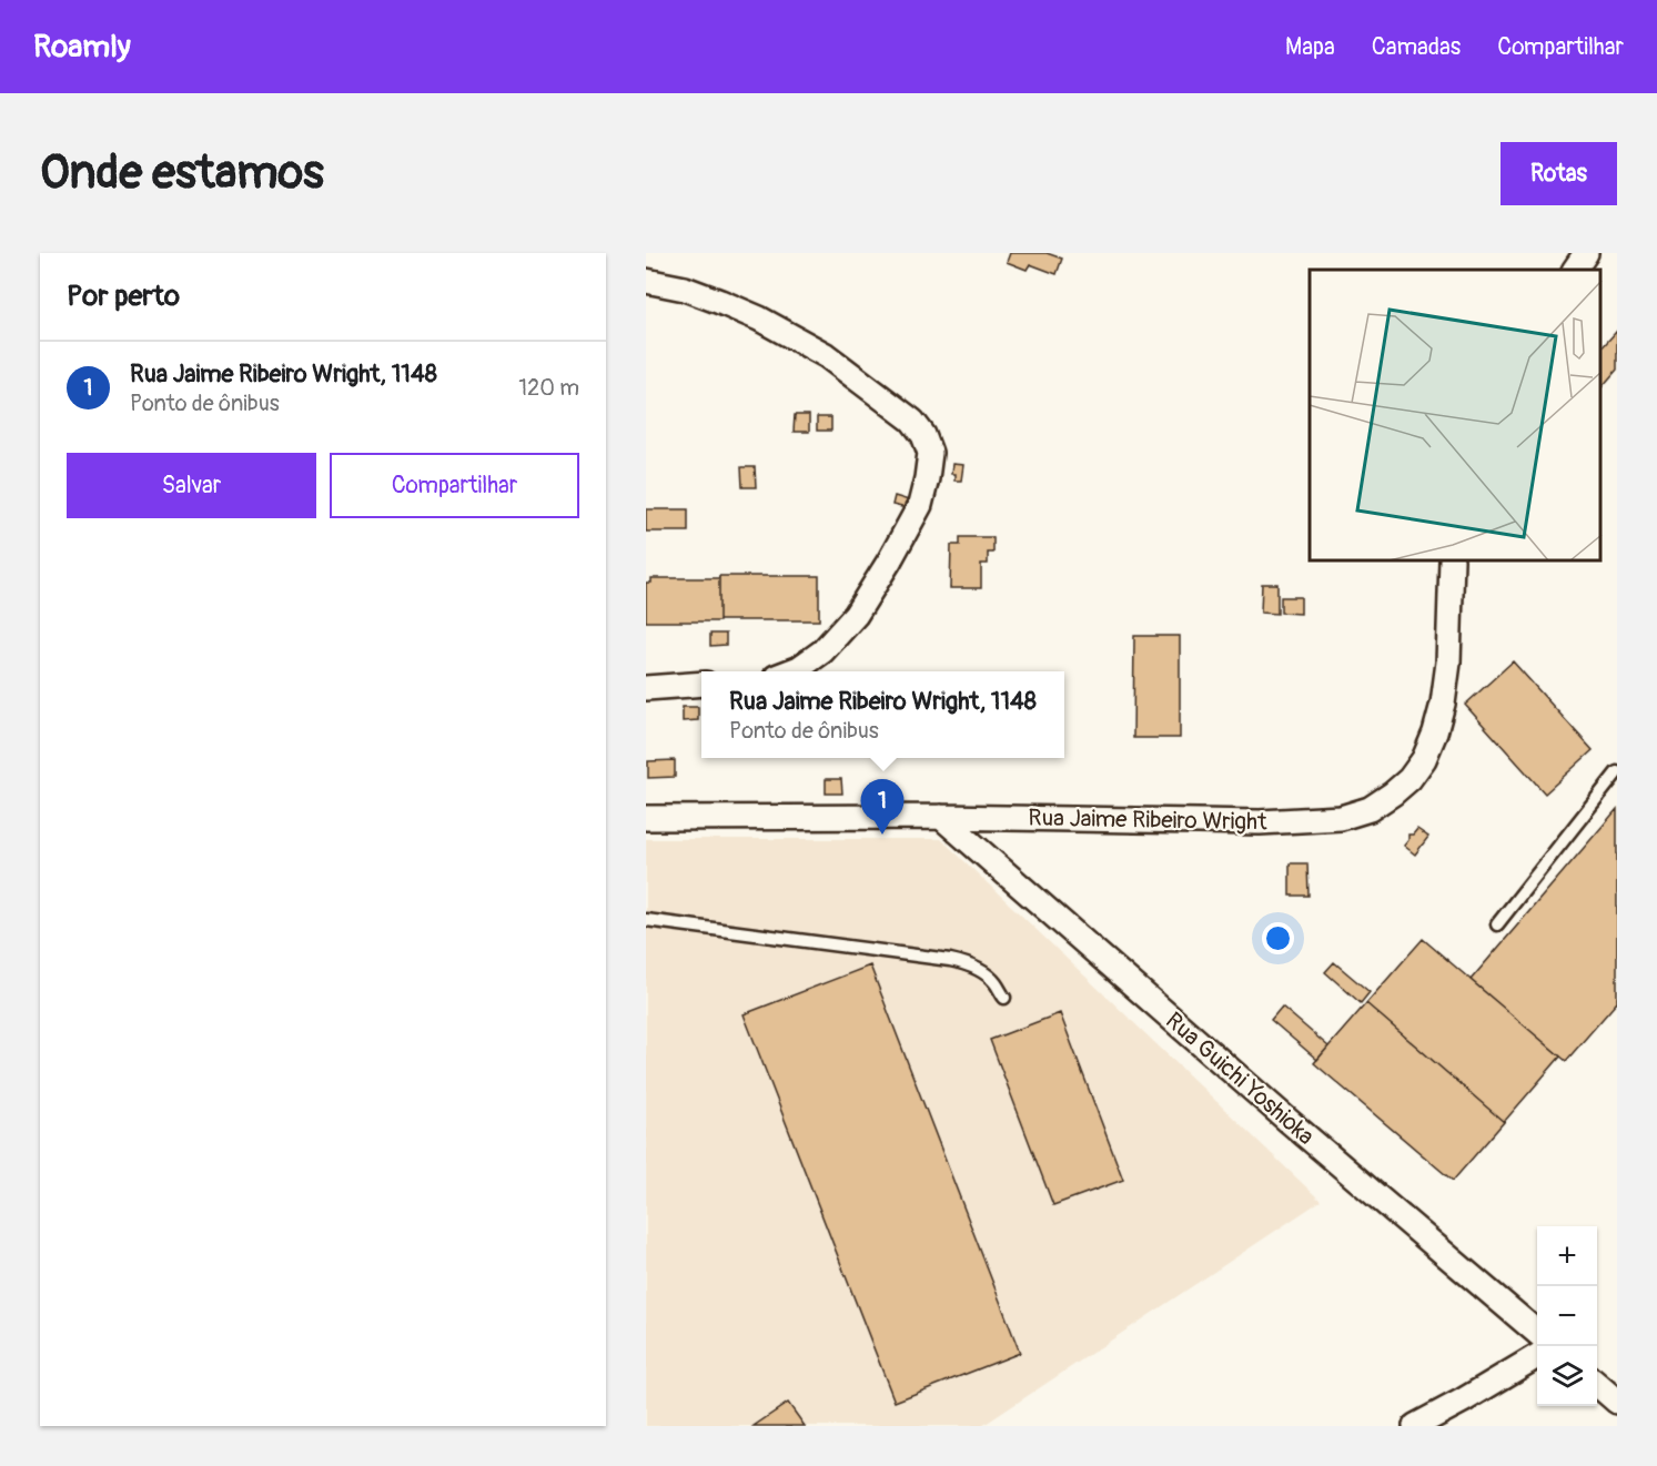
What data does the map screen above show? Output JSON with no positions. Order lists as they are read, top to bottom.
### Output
{
  "streets": {
    "street": ["Rua Jaime Ribeiro Wright", "Rua Guichi Yoshioka"]
  },
  "crossings": [
    ["Rua Jaime Ribeiro Wright", "Rua Guichi Yoshioka"]
  ],
  "page": {
    "header": "Roamly",
    "nav": ["Mapa", "Camadas", "Compartilhar"],
    "buttons": [
      "Rotas",
      ["Salvar", "Compartilhar"]
    ],
    "title": "Onde estamos",
    "heading": "Por perto",
    "list": [
      {
        "mark": "1",
        "name": "Rua Jaime Ribeiro Wright, 1148",
        "note": "Ponto de ônibus",
        "value": "120 m"
      }
    ],
    "popup": ["Rua Jaime Ribeiro Wright, 1148", "Ponto de ônibus"],
    "pins": "1",
    "map_buttons": ["+", "−"]
  }
}
